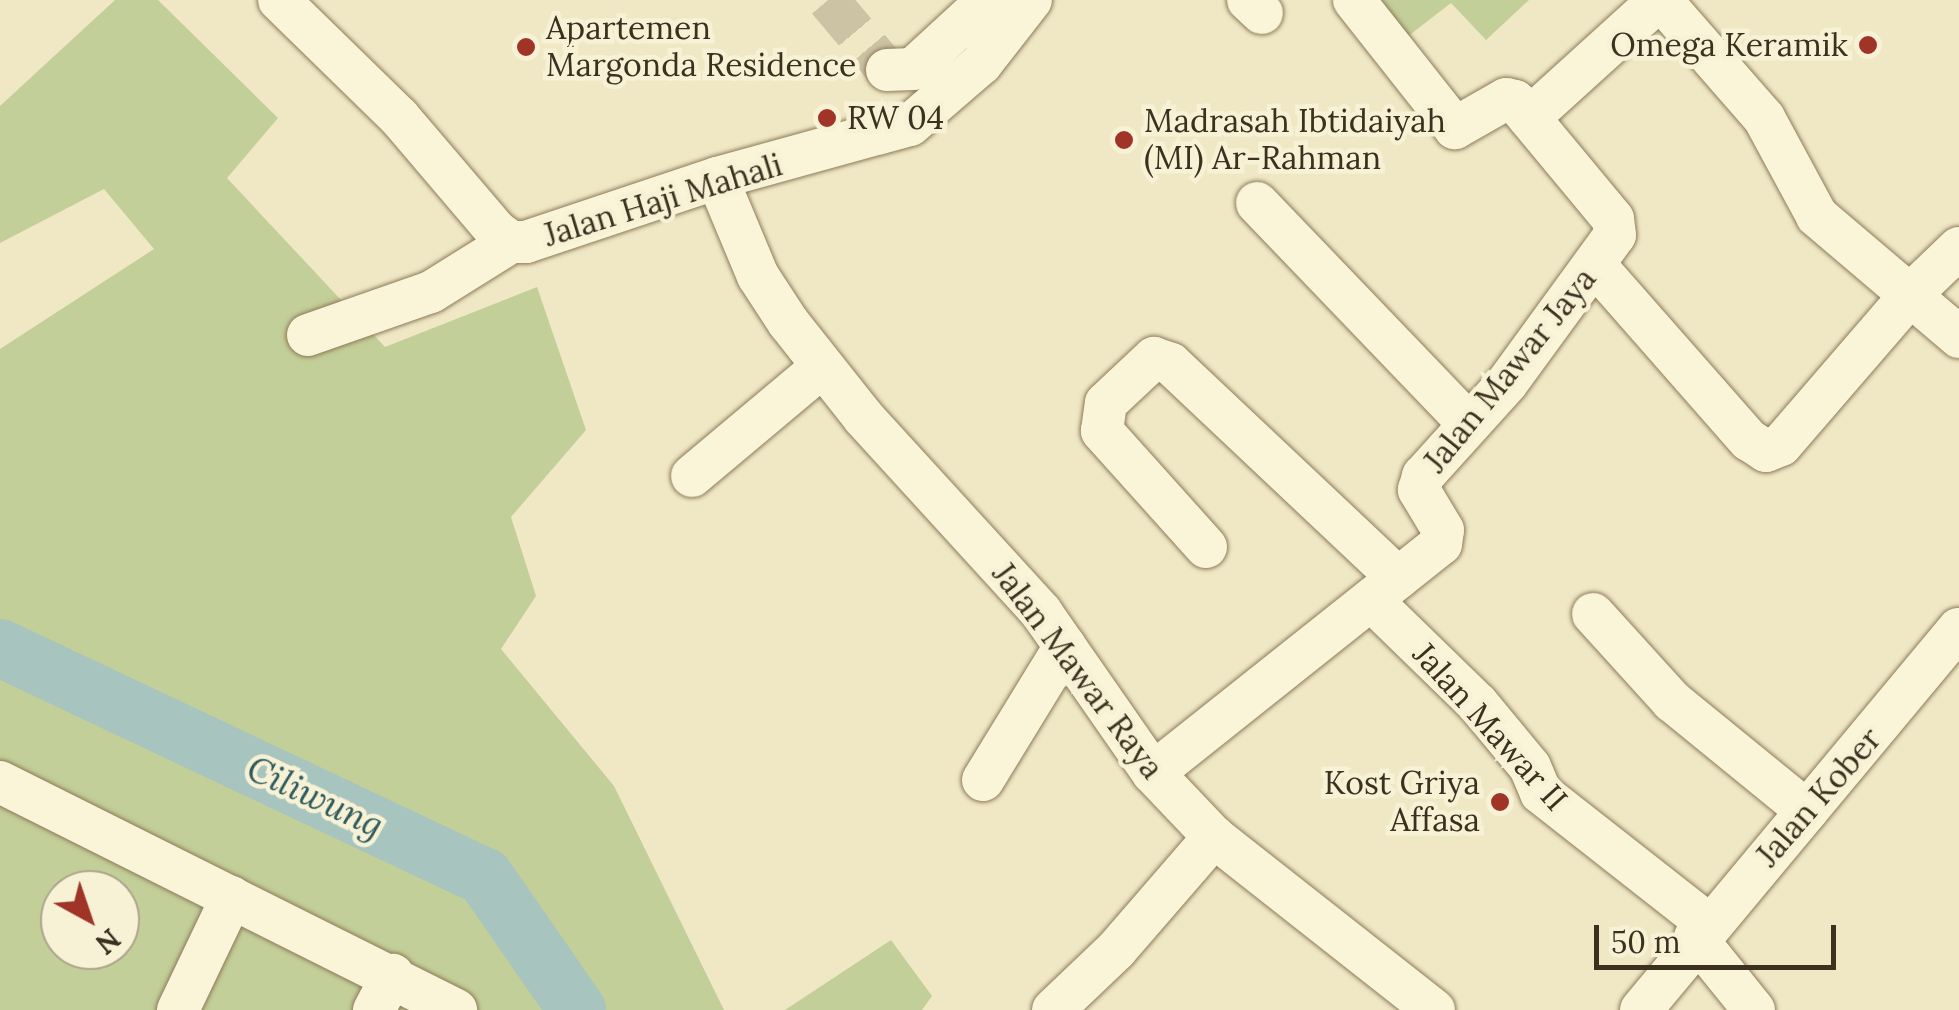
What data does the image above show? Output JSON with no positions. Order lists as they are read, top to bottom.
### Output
{
  "streets": {
    "street": [
      "Jalan Haji Mahali",
      "Jalan Mawar Jaya",
      "Jalan Mawar Raya",
      "Jalan Mawar II",
      "Jalan Kober"
    ]
  },
  "crossings": [
    ["Jalan Haji Mahali", "Jalan Mawar Raya"],
    ["Jalan Mawar Jaya", "Jalan Mawar Raya"],
    ["Jalan Mawar Jaya", "Jalan Mawar II"],
    ["Jalan Mawar II", "Jalan Kober"]
  ],
  "water": ["Ciliwung"],
  "places": [
    "Omega Keramik",
    "Apartemen Margonda Residence",
    "RW 04",
    "Madrasah Ibtidaiyah (MI) Ar-Rahman",
    "Kost Griya Affasa"
  ],
  "scale_bar": "50 m",
  "north": "bottom right"
}
